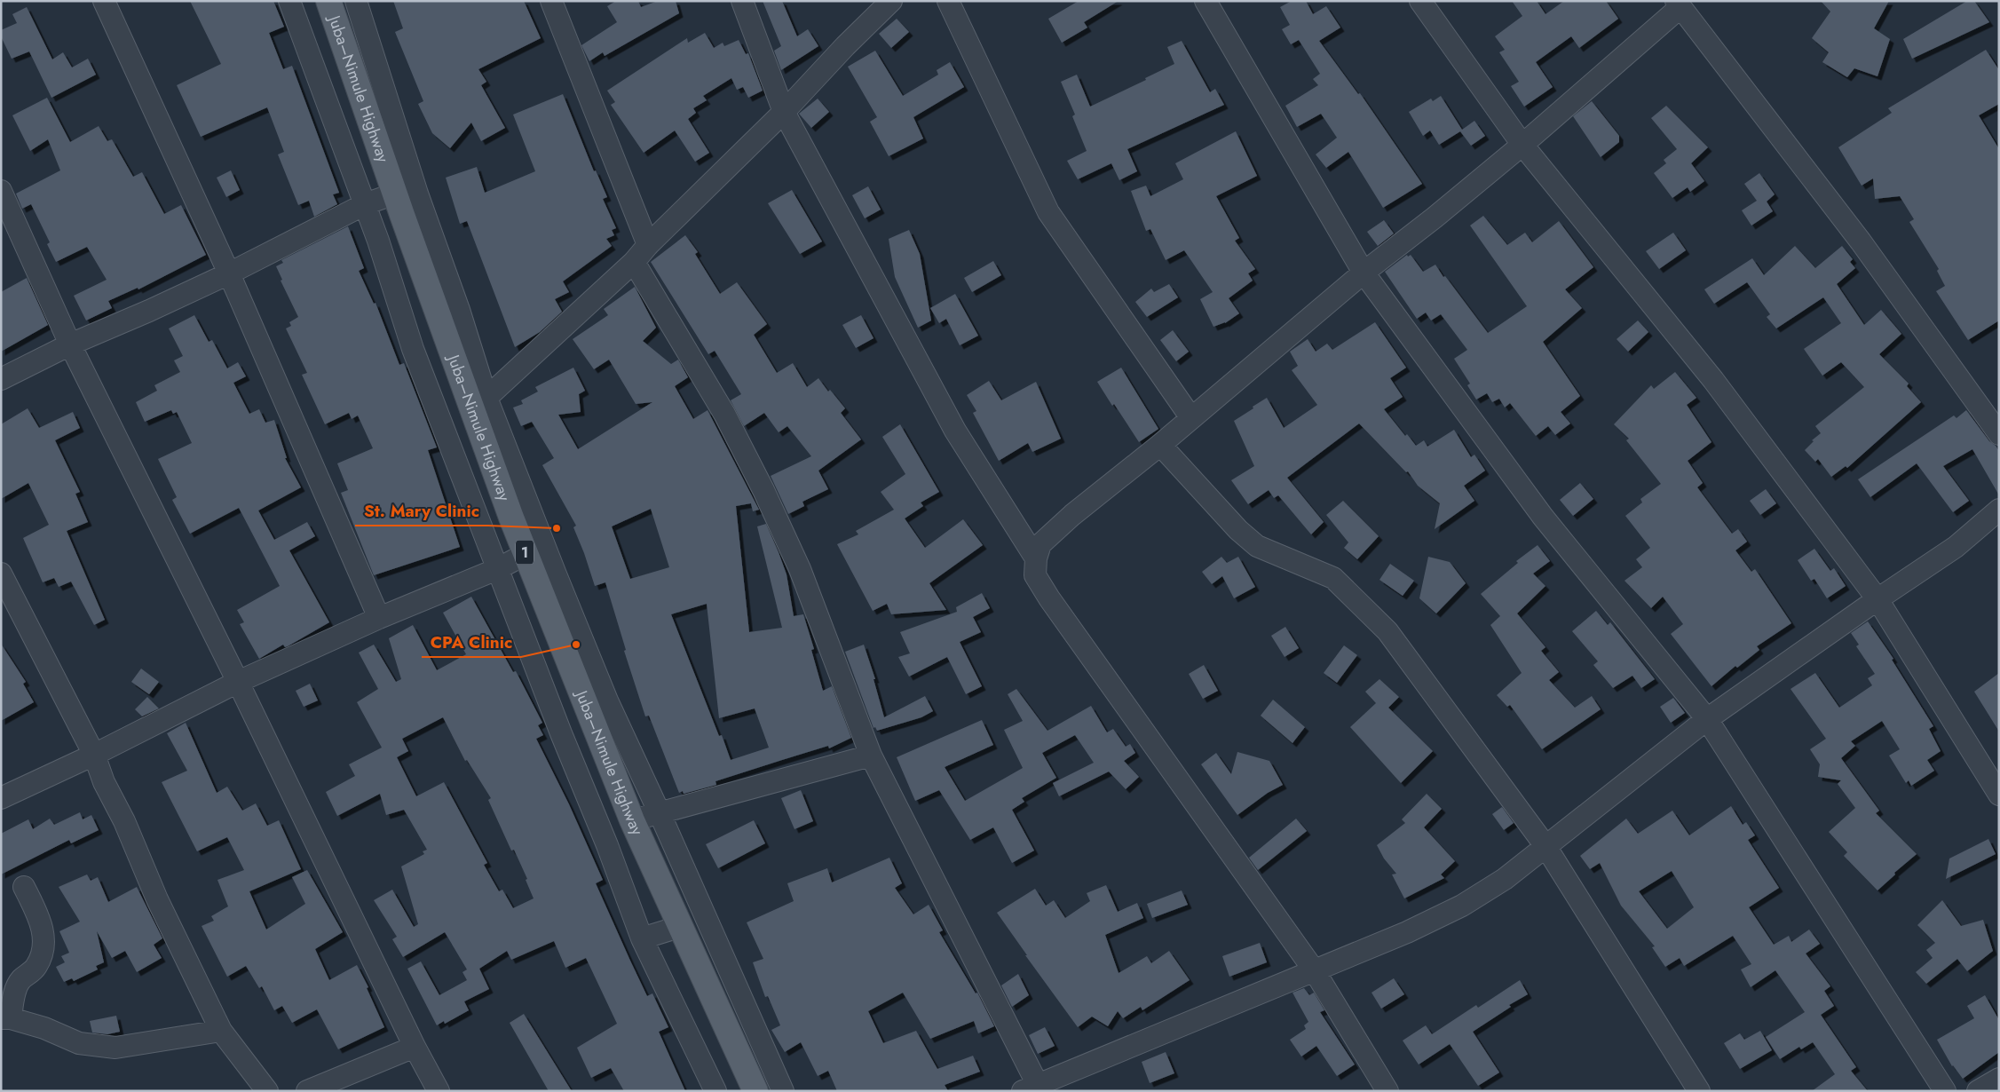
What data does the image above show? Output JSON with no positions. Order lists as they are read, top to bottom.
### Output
{
  "streets": {
    "main road": ["Juba–Nimule Highway", "1"]
  },
  "places": ["St. Mary Clinic", "CPA Clinic"]
}
